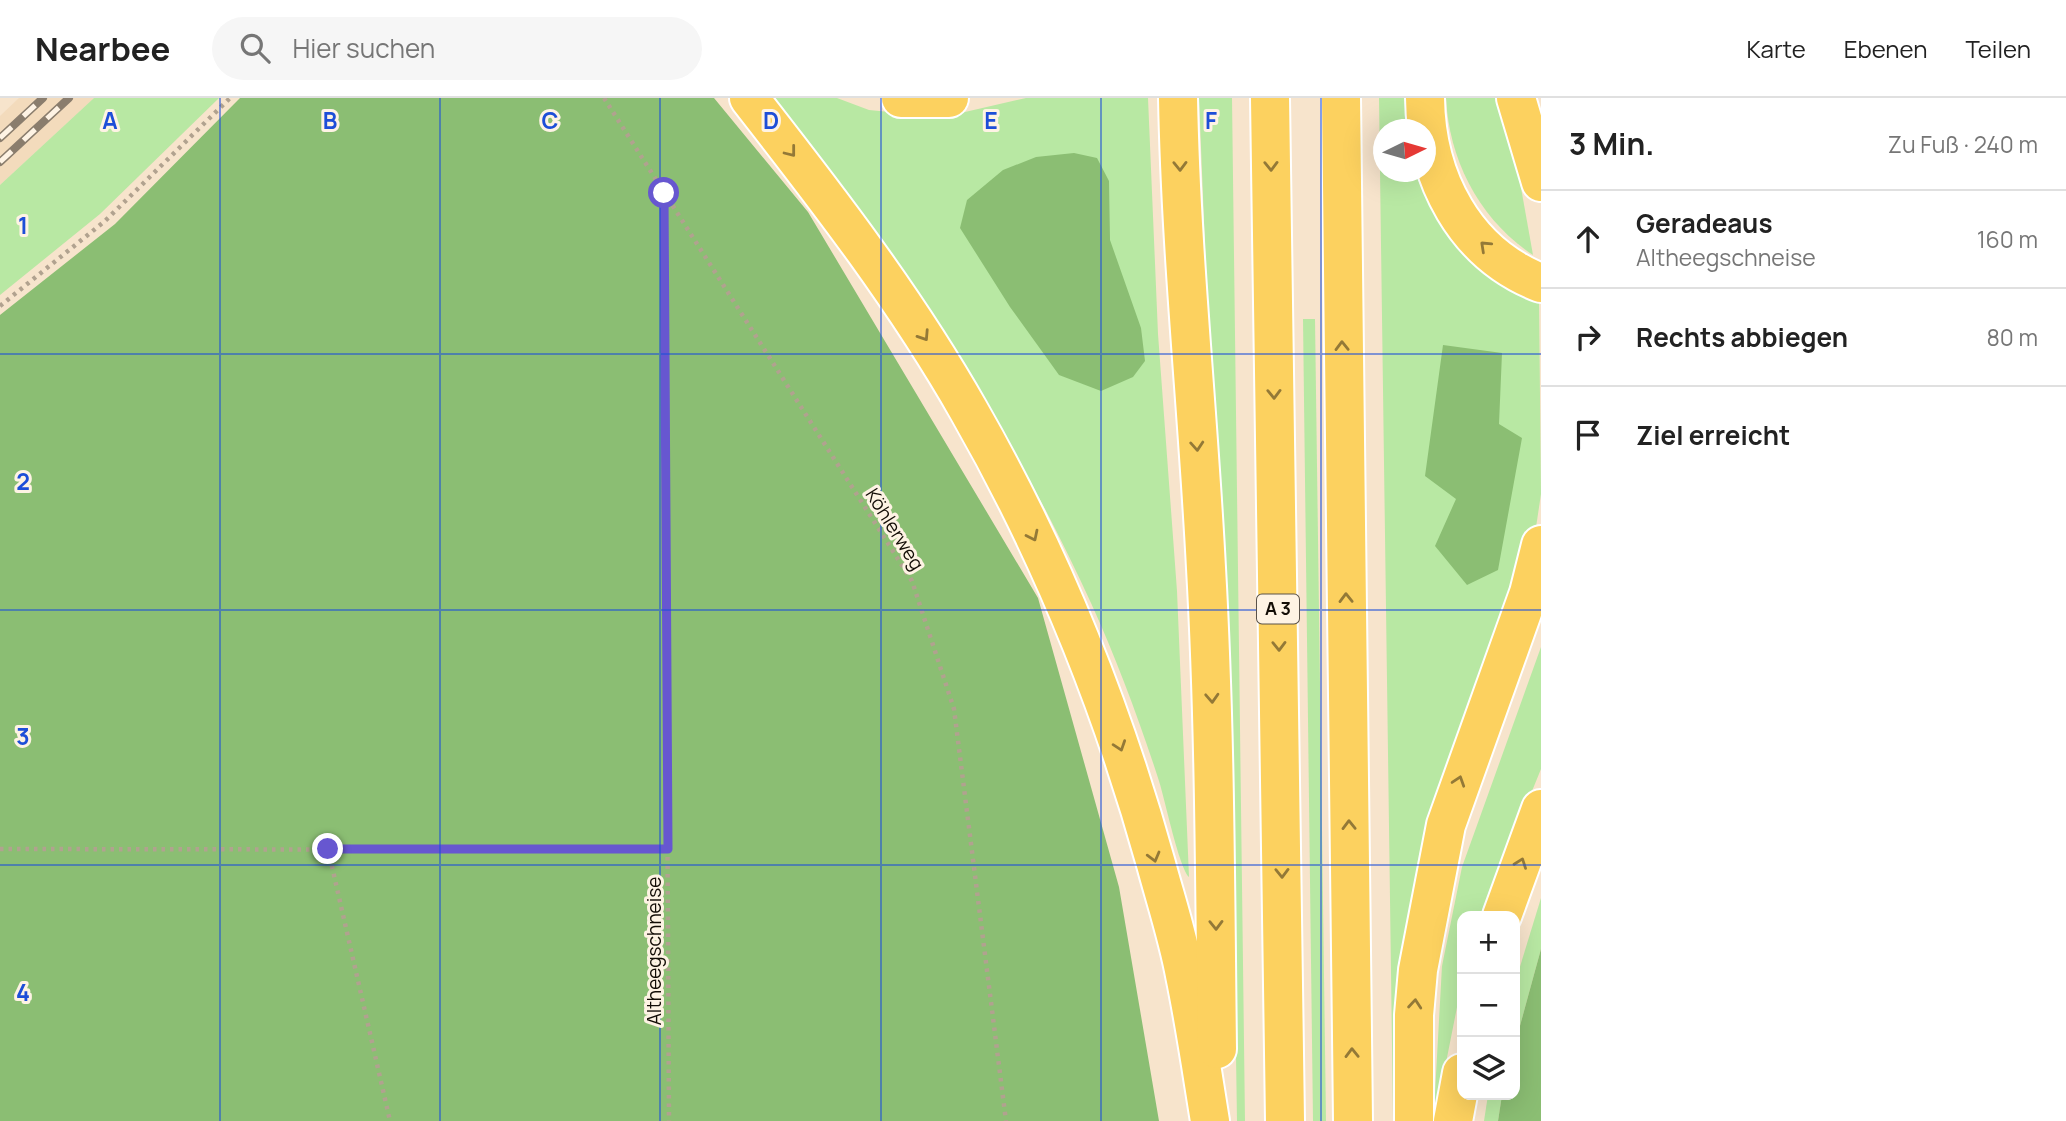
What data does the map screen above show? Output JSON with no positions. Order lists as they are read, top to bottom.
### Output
{
  "streets": {
    "highway": ["A 3"],
    "path": ["Köhlerweg", "Altheegschneise"]
  },
  "crossings": [
    ["Köhlerweg", "Altheegschneise"]
  ],
  "north": "right",
  "page": {
    "header": "Nearbee",
    "search": "Hier suchen",
    "nav": ["Karte", "Ebenen", "Teilen"],
    "heading": ["3 Min.", "Zu Fuß · 240 m"],
    "list": [
      ["Geradeaus", "Altheegschneise", "160 m"],
      ["Rechts abbiegen", "80 m"],
      "Ziel erreicht"
    ],
    "map_buttons": ["+", "−"]
  },
  "grid": {
    "columns": [
      "A",
      "B",
      "C",
      "D",
      "E",
      "F"
    ],
    "rows": [
      "1",
      "2",
      "3",
      "4"
    ]
  }
}
